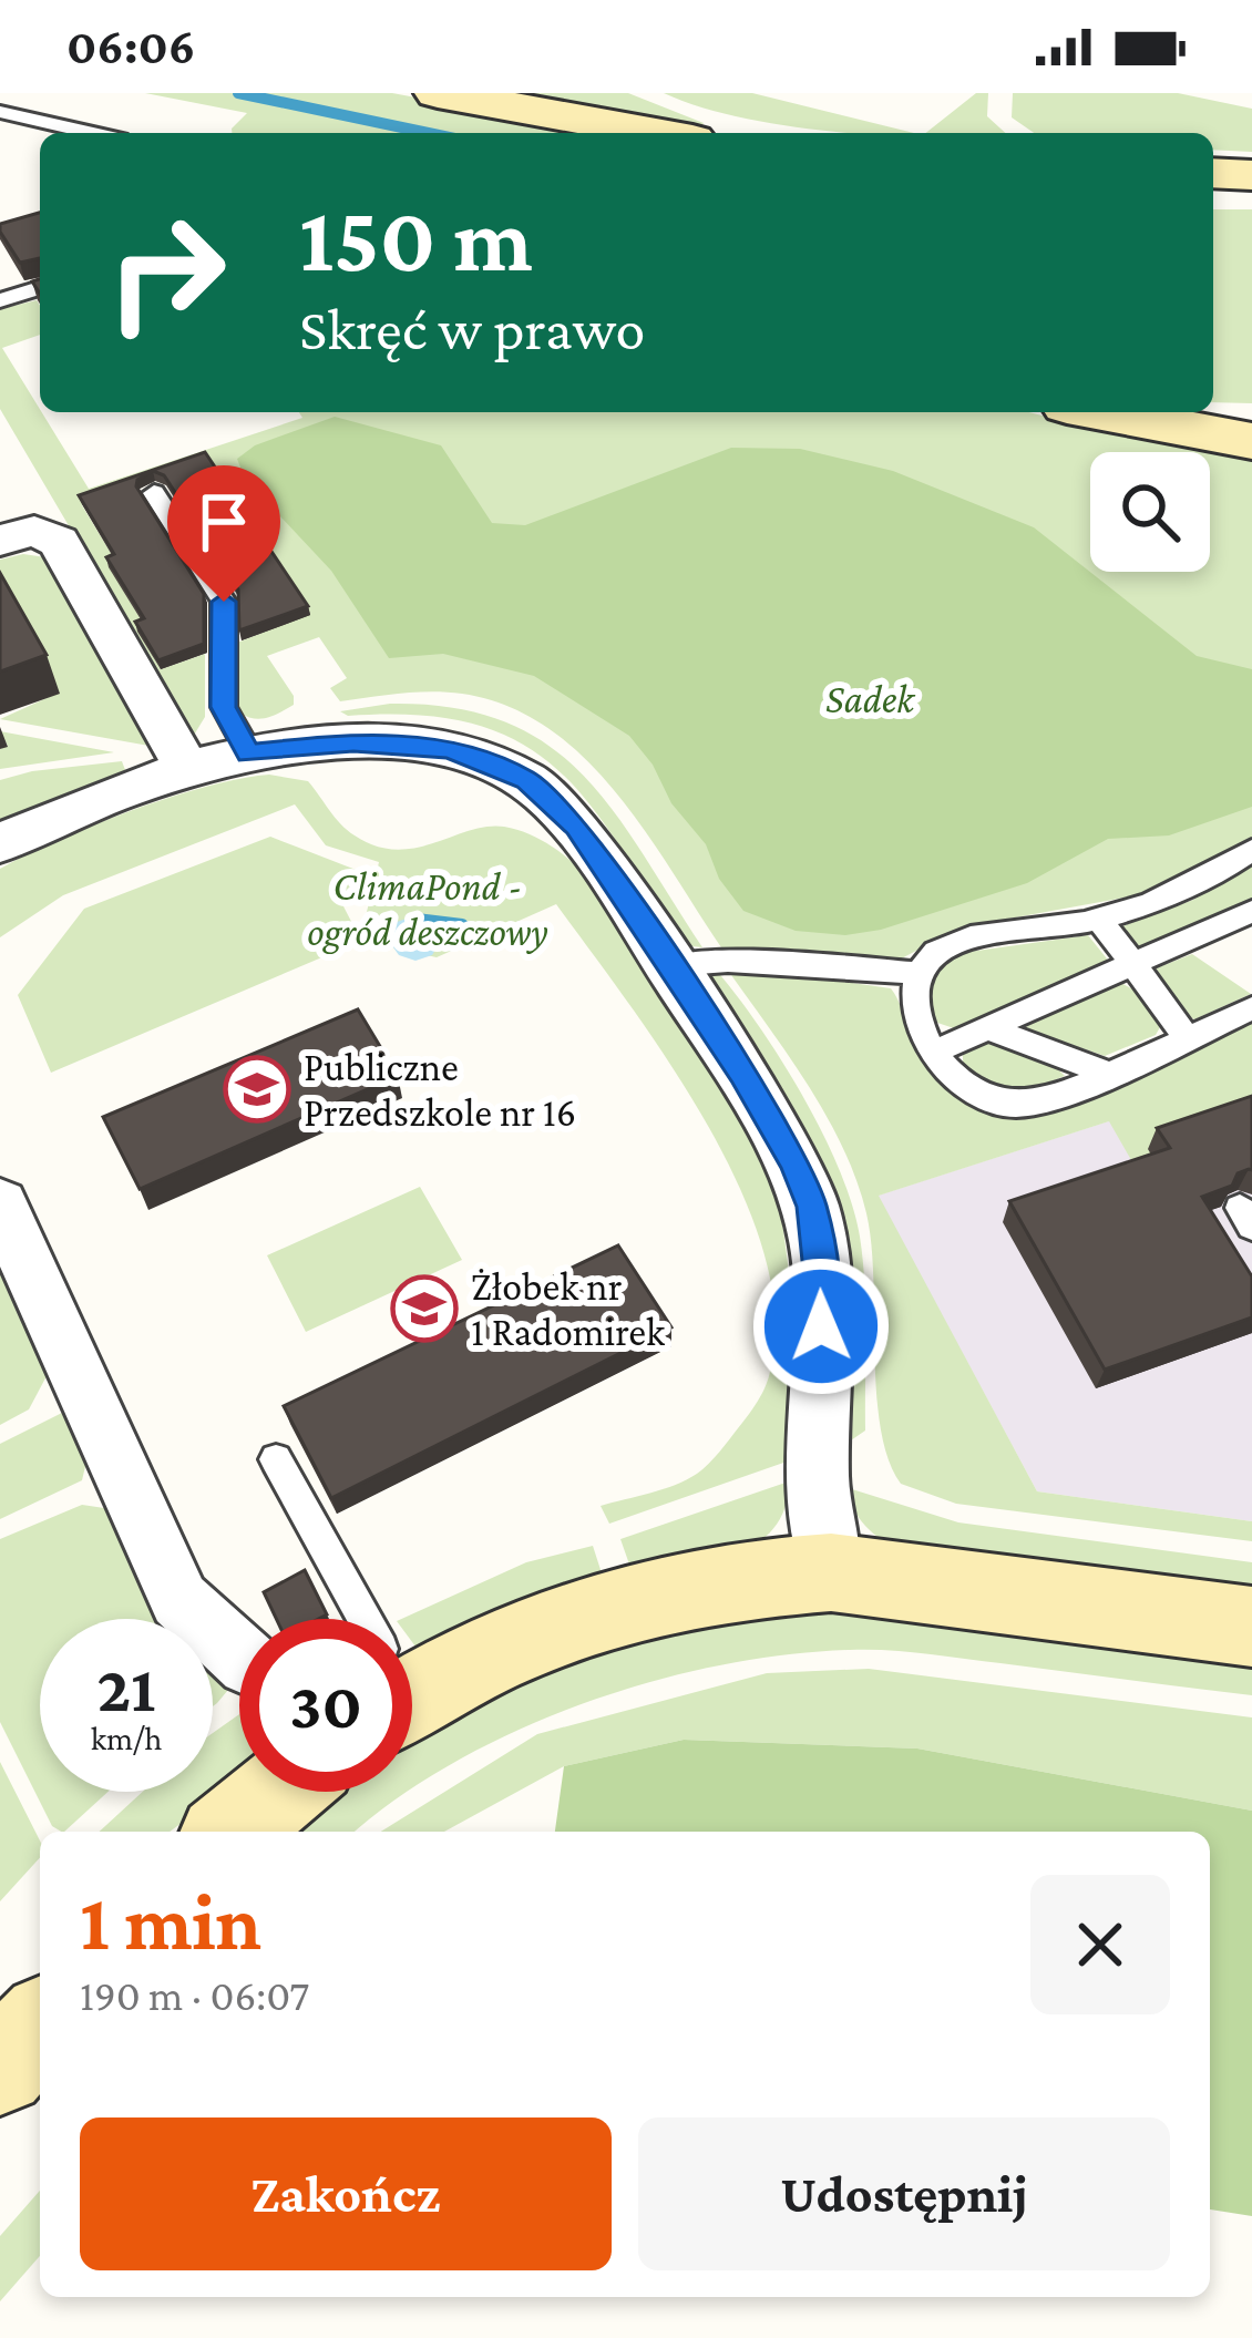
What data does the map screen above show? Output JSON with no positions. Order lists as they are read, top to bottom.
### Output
{
  "parks": ["Sadek", "ClimaPond - ogród deszczowy"],
  "places": {
    "school or university": ["Publiczne Przedszkole nr 16", "Żłobek nr 1 Radomirek"]
  },
  "page": {
    "status": "06:06",
    "turn": ["150 m", "Skręć w prawo"],
    "speed": "21 km/h",
    "limit": "30",
    "heading": ["1 min", "190 m · 06:07"],
    "buttons": ["Zakończ", "Udostępnij"]
  }
}
